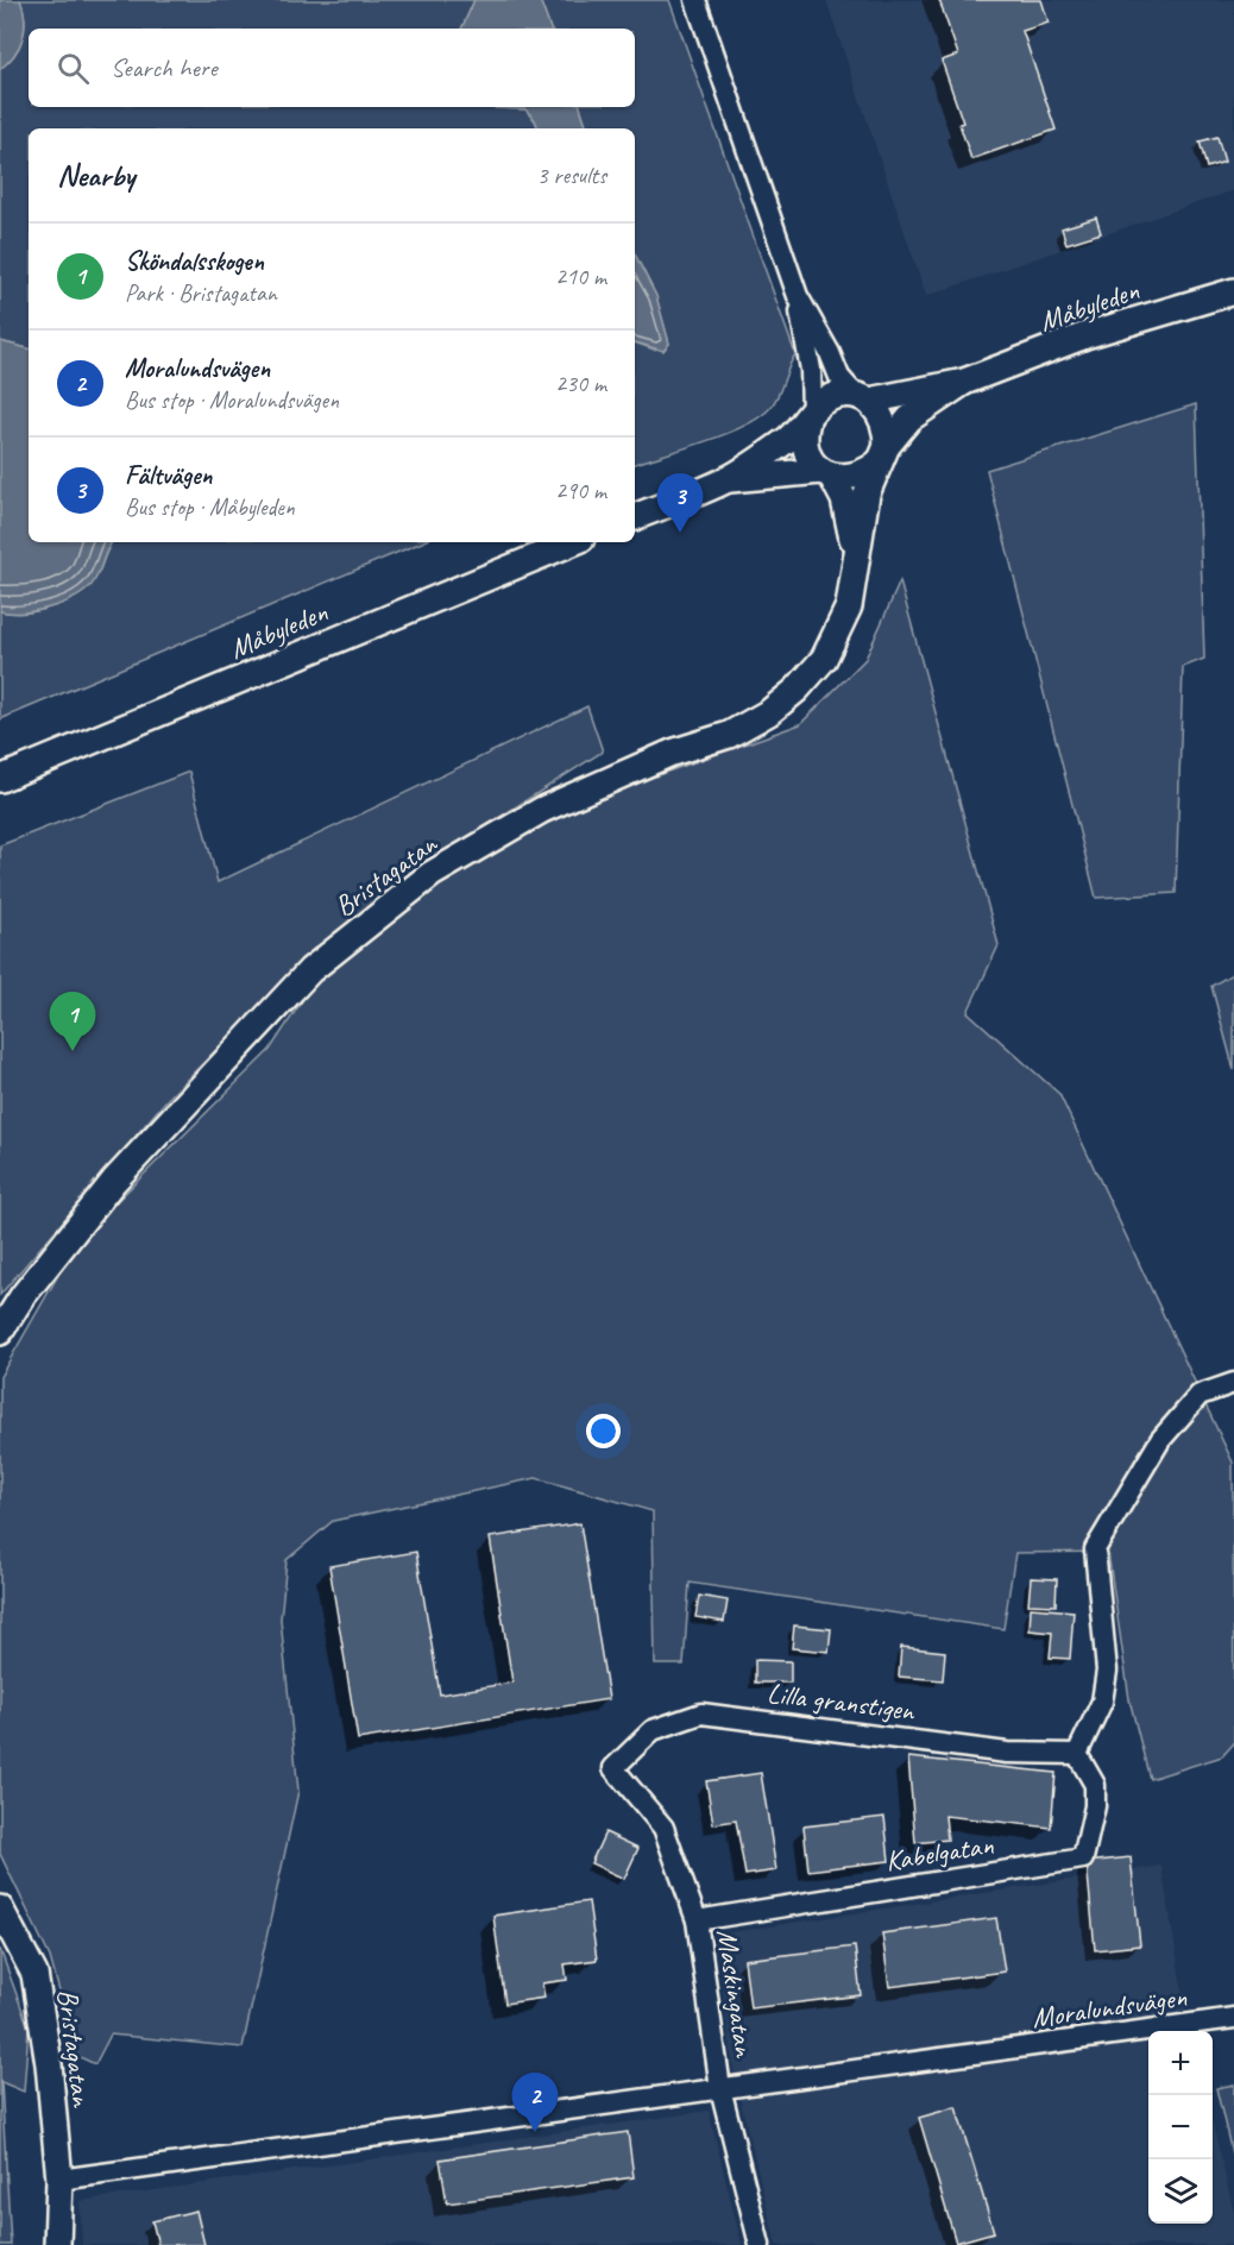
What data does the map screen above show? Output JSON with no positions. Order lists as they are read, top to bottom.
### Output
{
  "streets": {
    "street": [
      "Måbyleden",
      "Bristagatan",
      "Lilla granstigen",
      "Kabelgatan",
      "Maskingatan",
      "Moralundsvägen"
    ]
  },
  "crossings": [
    ["Måbyleden", "Bristagatan"],
    ["Bristagatan", "Moralundsvägen"],
    ["Lilla granstigen", "Kabelgatan"],
    ["Lilla granstigen", "Maskingatan"],
    ["Kabelgatan", "Maskingatan"],
    ["Maskingatan", "Moralundsvägen"]
  ],
  "page": {
    "search": "Search here",
    "heading": ["Nearby", "3 results"],
    "list": [
      {
        "mark": "1",
        "name": "Sköndalsskogen",
        "note": "Park · Bristagatan",
        "value": "210 m"
      },
      {
        "mark": "2",
        "name": "Moralundsvägen",
        "note": "Bus stop · Moralundsvägen",
        "value": "230 m"
      },
      {
        "mark": "3",
        "name": "Fältvägen",
        "note": "Bus stop · Måbyleden",
        "value": "290 m"
      }
    ],
    "pins": ["3", "1", "2"],
    "map_buttons": ["+", "−"]
  }
}
